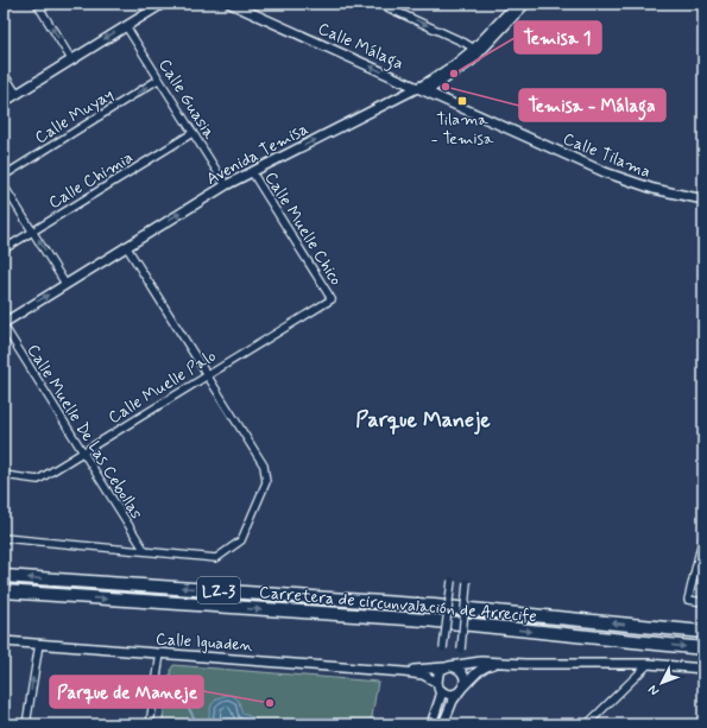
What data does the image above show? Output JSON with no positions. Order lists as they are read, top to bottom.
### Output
{
  "streets": {
    "highway": ["LZ-3", "Carretera de circunvalación de Arrecife"],
    "street": [
      "Calle Málaga",
      "Calle Guasia",
      "Calle Muyay",
      "Avenida Temisa",
      "Calle Tilama",
      "Calle Chimia",
      "Calle Muelle Chico",
      "Calle Muelle Palo",
      "Calle Muelle De Las Cebollas",
      "Calle Iguaden"
    ]
  },
  "crossings": [
    ["Calle Málaga", "Avenida Temisa"],
    ["Calle Málaga", "Calle Tilama"],
    ["Calle Guasia", "Calle Muyay"],
    ["Calle Guasia", "Avenida Temisa"],
    ["Calle Guasia", "Calle Chimia"],
    ["Avenida Temisa", "Calle Tilama"],
    ["Avenida Temisa", "Calle Muelle Chico"],
    ["Avenida Temisa", "Calle Muelle De Las Cebollas"],
    ["Calle Muelle Chico", "Calle Muelle Palo"],
    ["Calle Muelle Palo", "Calle Muelle De Las Cebollas"]
  ],
  "one_way": ["Calle Muyay", "Avenida Temisa"],
  "districts": ["Parque Maneje"],
  "places": {
    "other": ["Temisa 1", "Temisa - Málaga", "Parque de Maneje"],
    "transit": ["Tilama - Temisa"]
  },
  "north": "bottom left"
}
